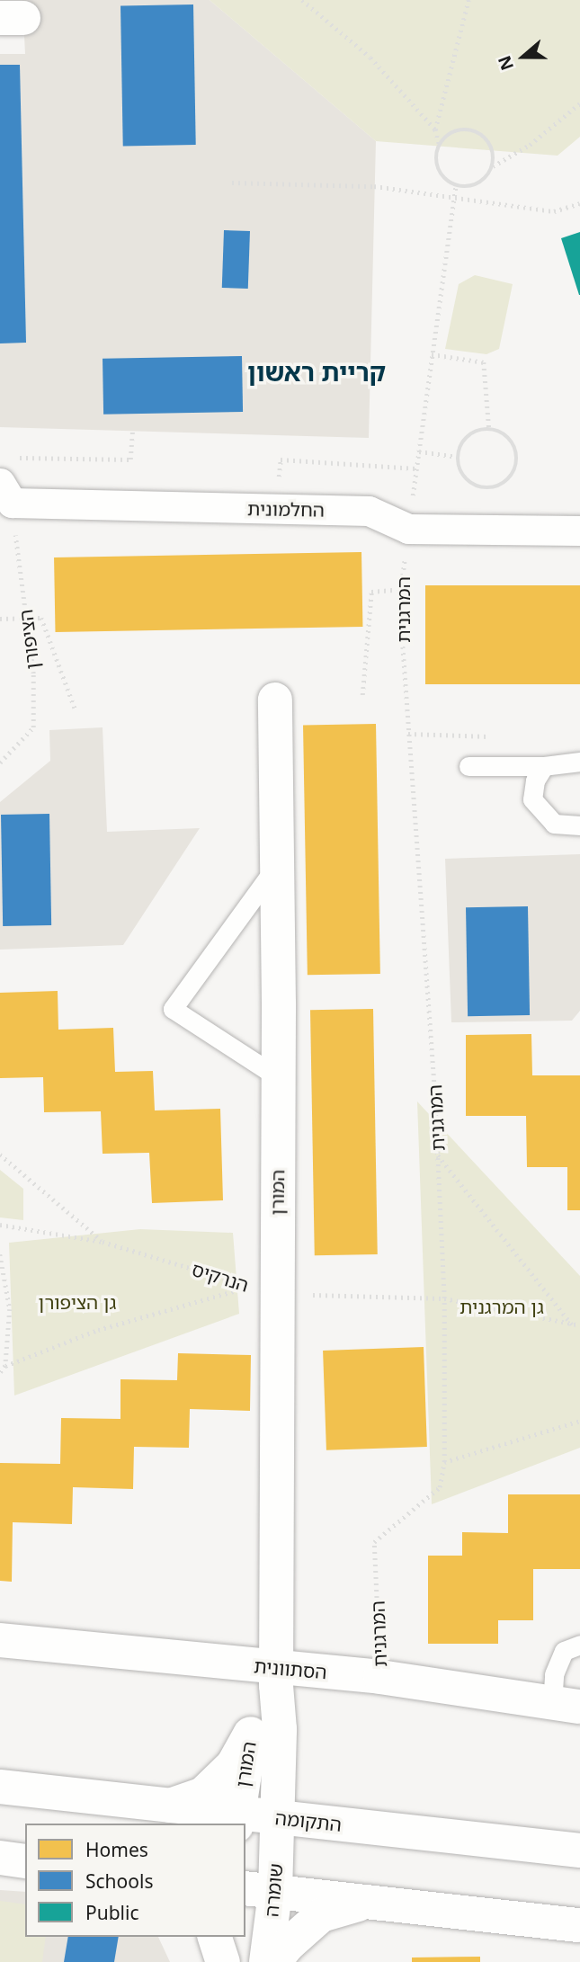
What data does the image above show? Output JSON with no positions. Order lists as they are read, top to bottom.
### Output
{
  "streets": {
    "street": [
      "החלמונית",
      "המורן",
      "הסתוונית",
      "התקומה",
      "שומרה"
    ],
    "path": ["המרגנית", "הציפורן", "הנרקיס"]
  },
  "crossings": [
    ["החלמונית", "המרגנית"],
    ["החלמונית", "הציפורן"],
    ["המרגנית", "הנרקיס"],
    ["המרגנית", "הסתוונית"],
    ["המורן", "הנרקיס"],
    ["המורן", "הסתוונית"],
    ["המורן", "התקומה"],
    ["המורן", "שומרה"],
    ["התקומה", "שומרה"]
  ],
  "districts": ["קריית ראשון"],
  "parks": ["גן הציפורן", "גן המרגנית"],
  "legend": ["Homes", "Schools", "Public"],
  "north": "left"
}
